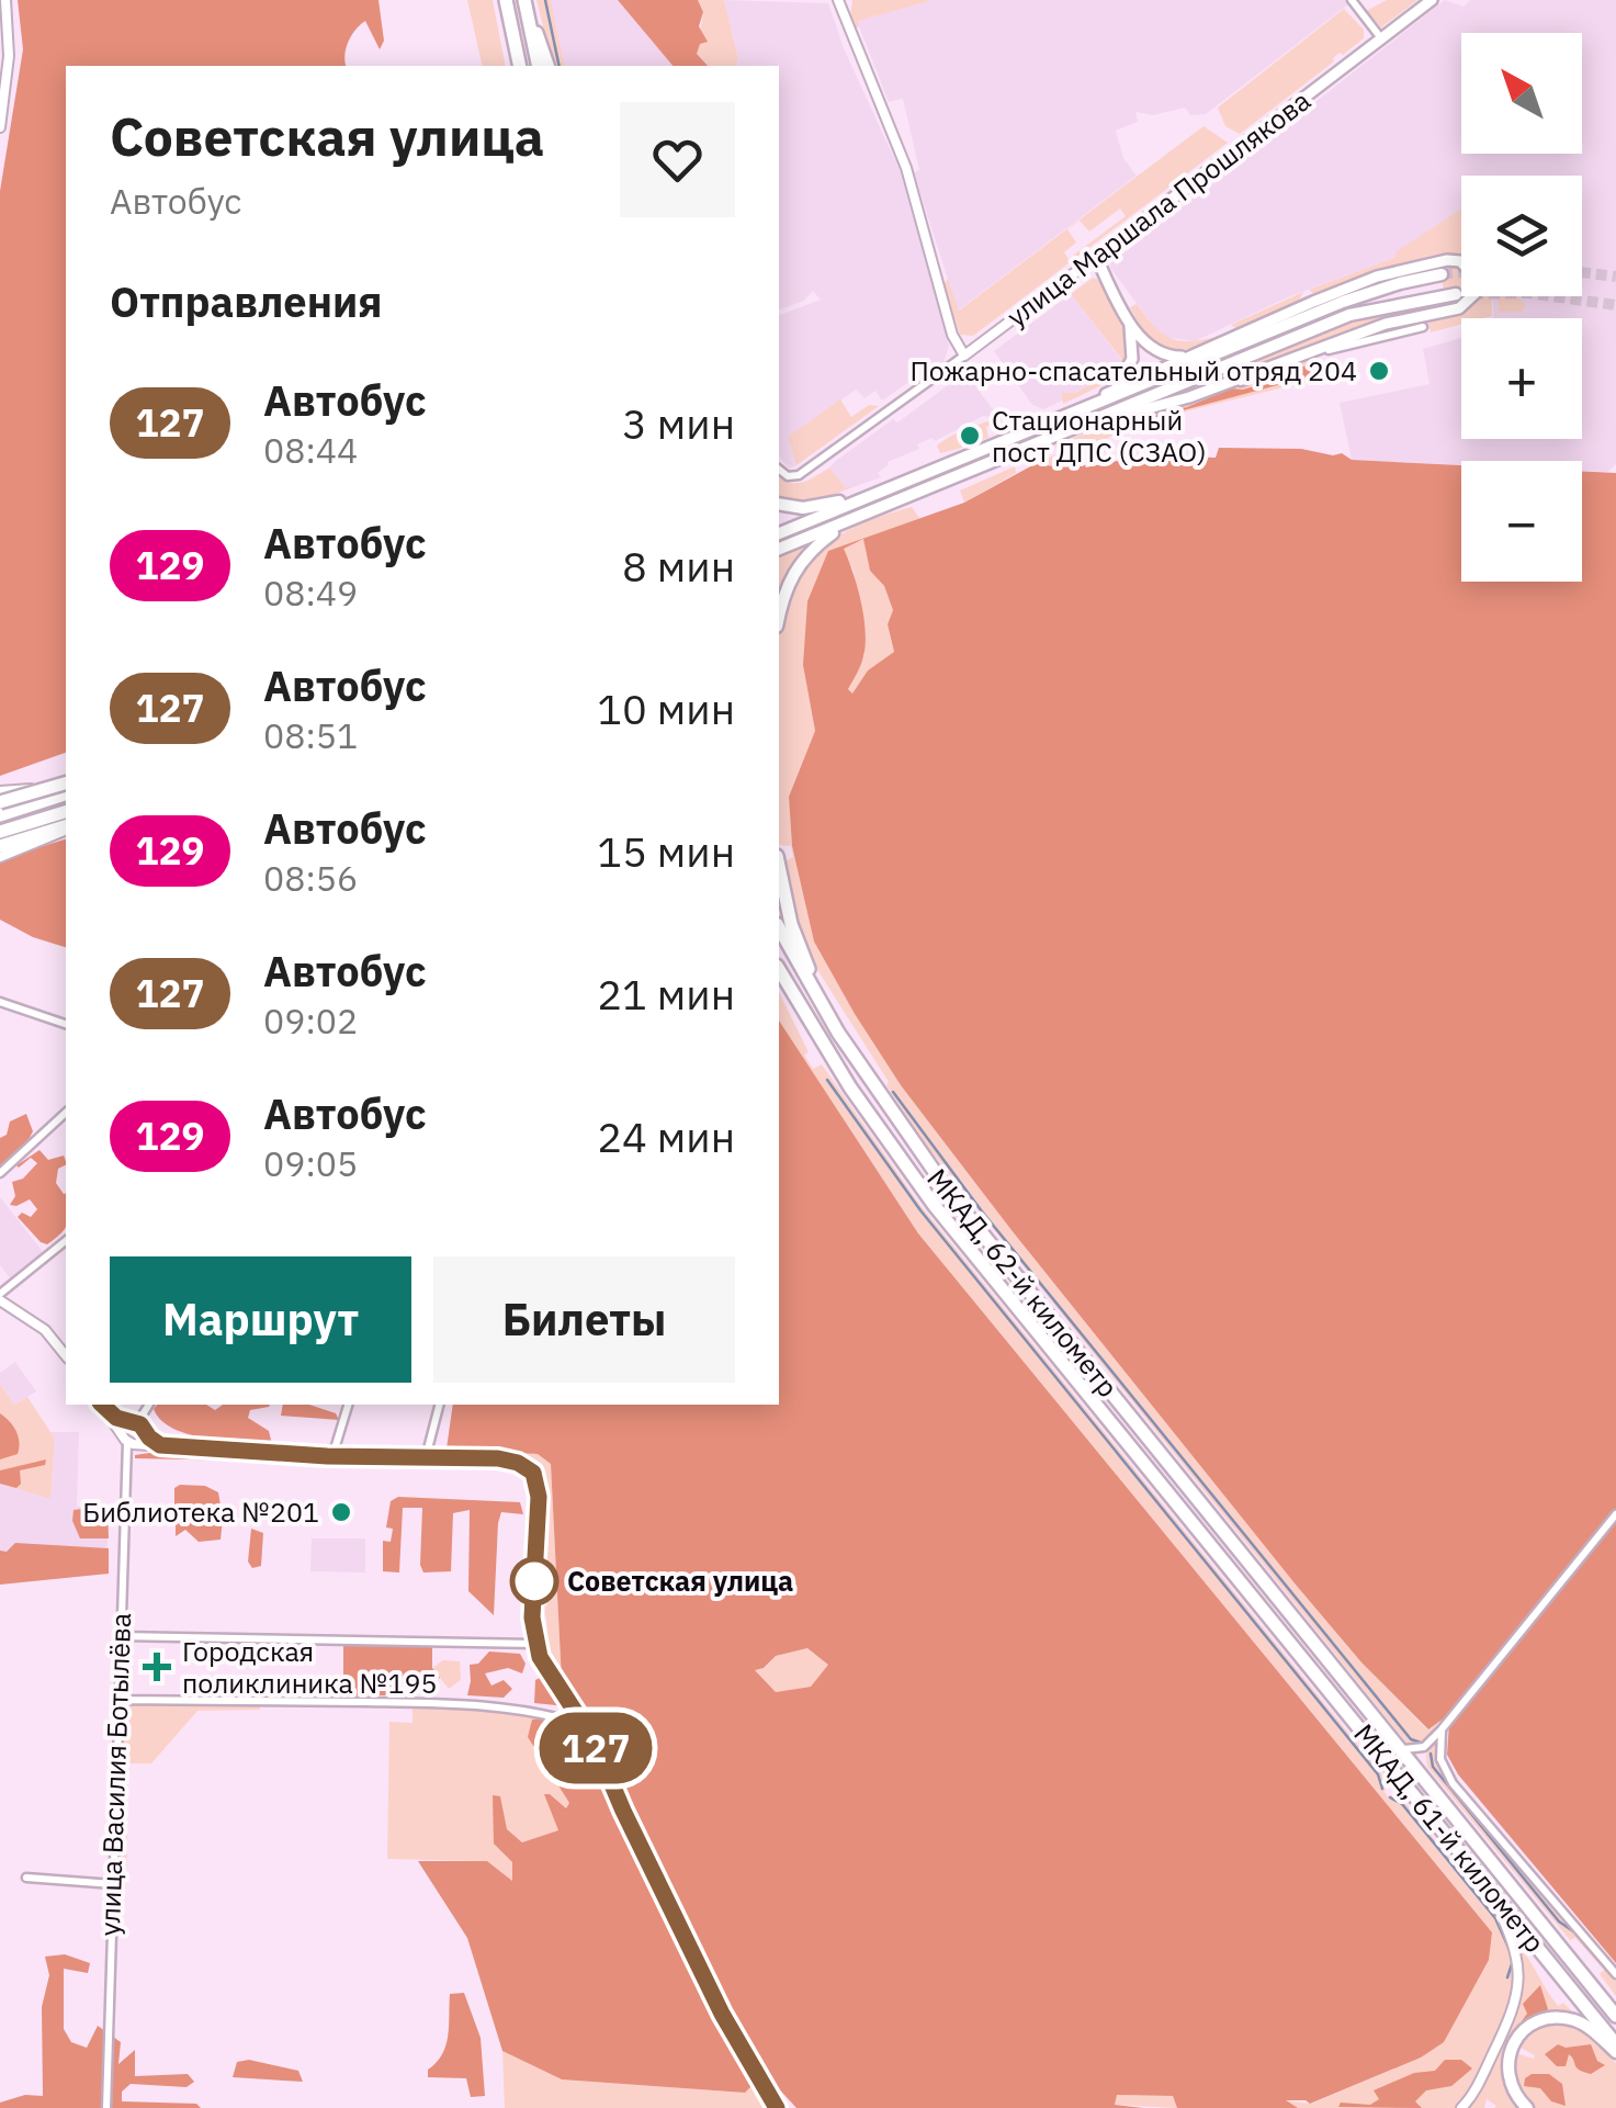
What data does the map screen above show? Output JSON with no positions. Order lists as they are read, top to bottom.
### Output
{
  "streets": {
    "highway": ["МКАД, 62-й километр", "МКАД, 61-й километр"],
    "main road": ["улица Маршала Прошлякова"],
    "street": ["улица Василия Ботылёва"]
  },
  "crossings": [
    ["МКАД, 62-й километр", "МКАД, 61-й километр"]
  ],
  "places": {
    "other": [
      "Пожарно-спасательный отряд 204",
      "Стационарный пост ДПС (СЗАО)",
      "Библиотека №201",
      "Советская улица"
    ],
    "health": ["Городская поликлиника №195"]
  },
  "lines": ["bus line 127"],
  "north": "top left",
  "page": {
    "on_map": "127",
    "map_buttons": ["+", "−"],
    "heading": [
      ["Советская улица", "Автобус"],
      "Отправления"
    ],
    "list": [
      {
        "mark": "127",
        "name": "Автобус",
        "note": "08:44",
        "value": "3 мин"
      },
      {
        "mark": "129",
        "name": "Автобус",
        "note": "08:49",
        "value": "8 мин"
      },
      {
        "mark": "127",
        "name": "Автобус",
        "note": "08:51",
        "value": "10 мин"
      },
      {
        "mark": "129",
        "name": "Автобус",
        "note": "08:56",
        "value": "15 мин"
      },
      {
        "mark": "127",
        "name": "Автобус",
        "note": "09:02",
        "value": "21 мин"
      },
      {
        "mark": "129",
        "name": "Автобус",
        "note": "09:05",
        "value": "24 мин"
      }
    ],
    "buttons": ["Маршрут", "Билеты"]
  }
}
